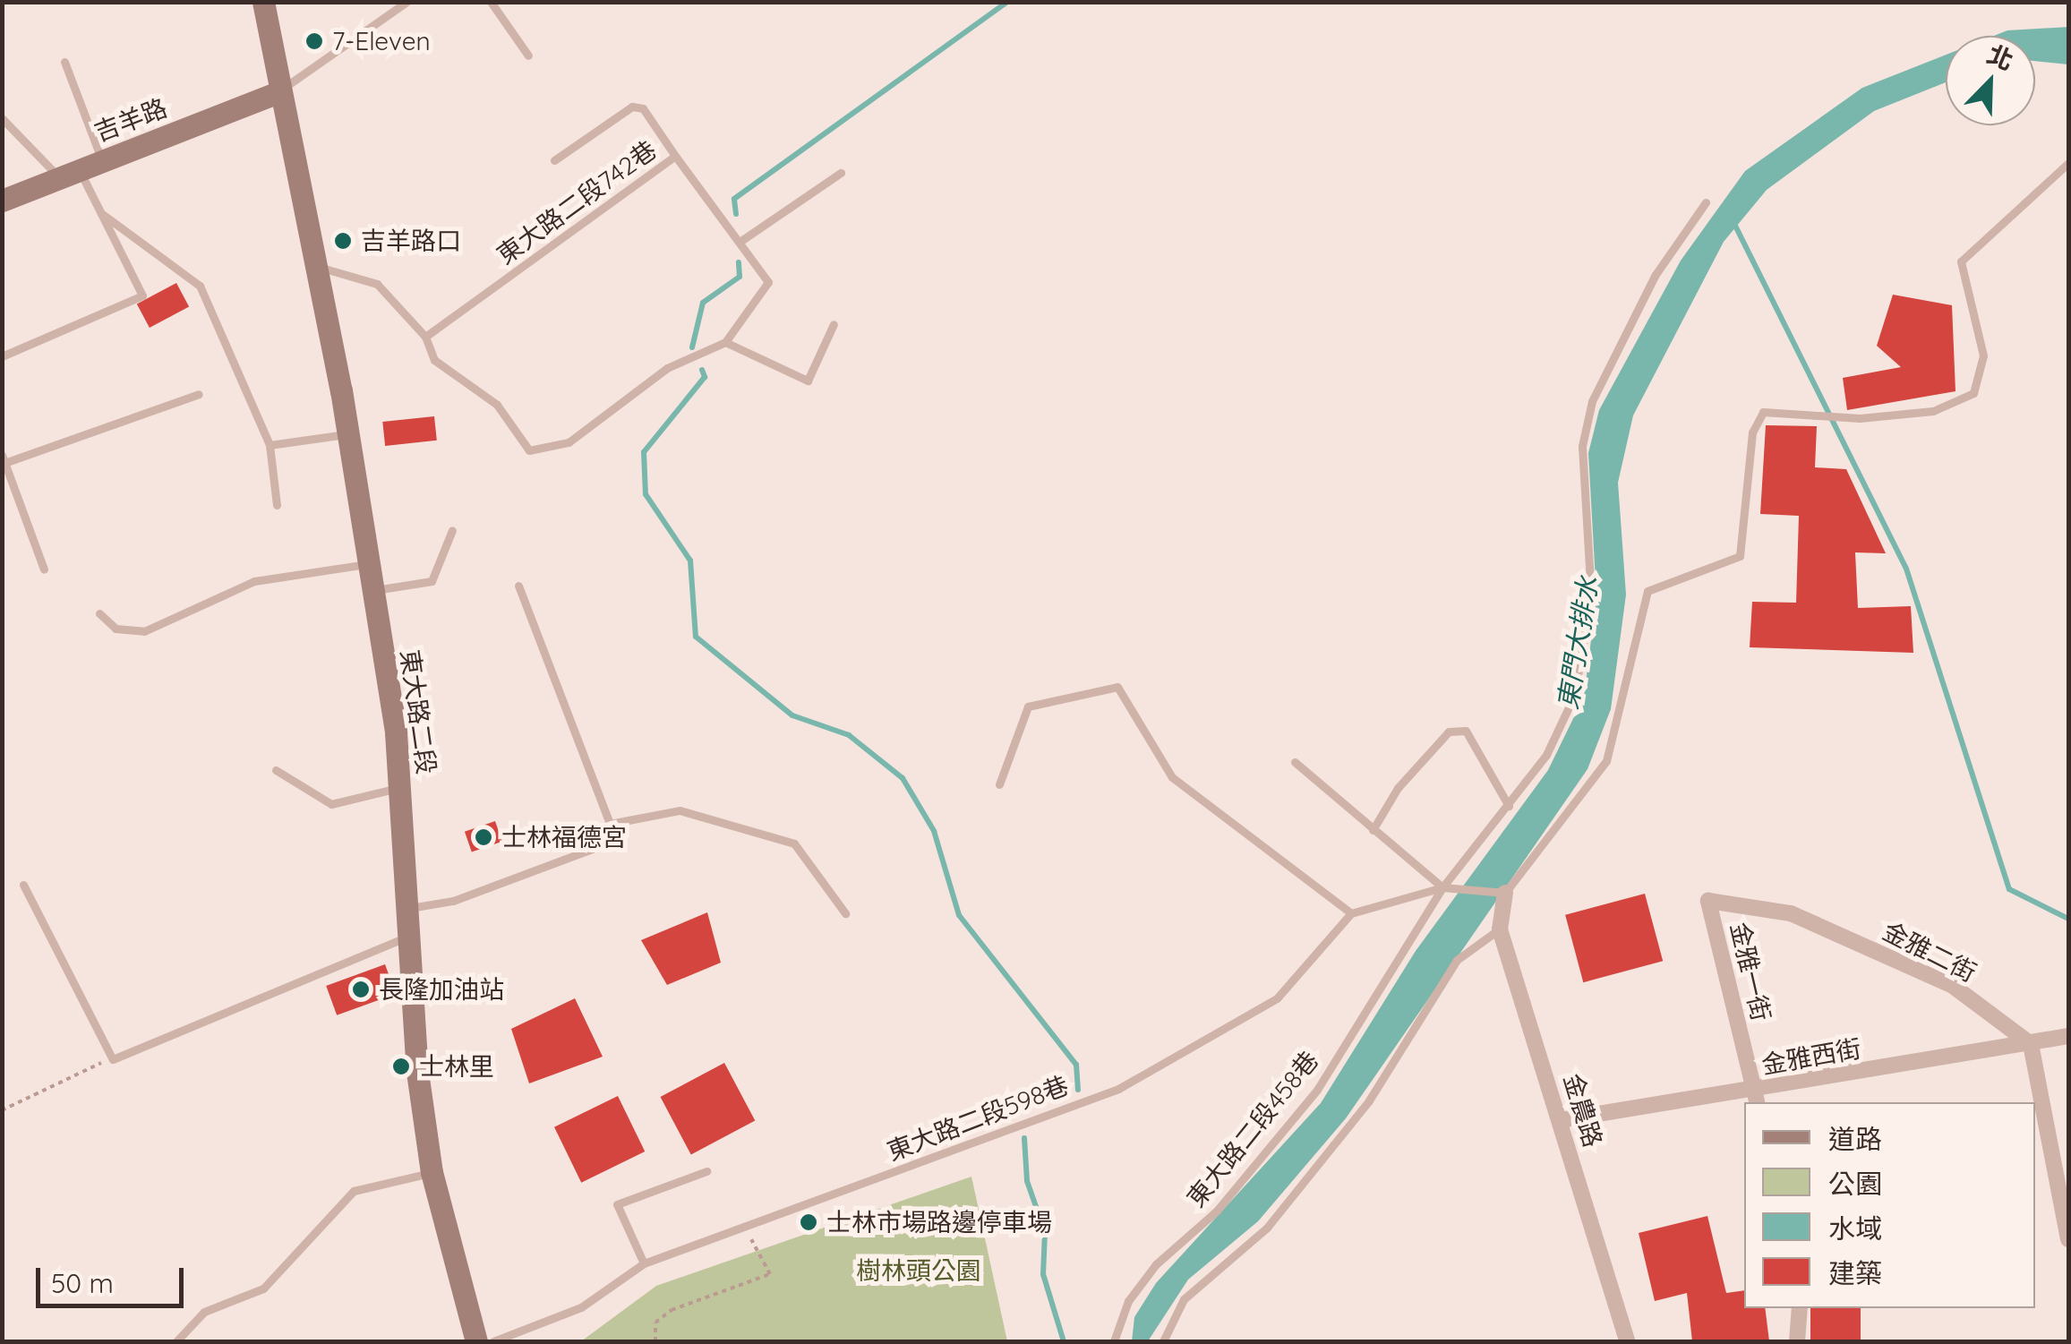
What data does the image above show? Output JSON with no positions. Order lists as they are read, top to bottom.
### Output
{
  "streets": {
    "main road": ["吉羊路", "東大路二段"],
    "street": [
      "金雅二街",
      "金雅一街",
      "金雅西街",
      "金農路"
    ],
    "lane": ["東大路二段742巷", "東大路二段598巷", "東大路二段458巷"]
  },
  "crossings": [
    ["吉羊路", "東大路二段"],
    ["金雅二街", "金雅一街"],
    ["金雅二街", "金雅西街"],
    ["金雅一街", "金雅西街"],
    ["金雅西街", "金農路"]
  ],
  "water": ["東門大排水"],
  "parks": ["樹林頭公園"],
  "places": [
    "7-Eleven",
    "吉羊路口",
    "士林福德宮",
    "長隆加油站",
    "士林里",
    "士林市場路邊停車場"
  ],
  "legend": [
    "道路",
    "公園",
    "水域",
    "建築"
  ],
  "scale_bar": "50 m",
  "north": "top right"
}
